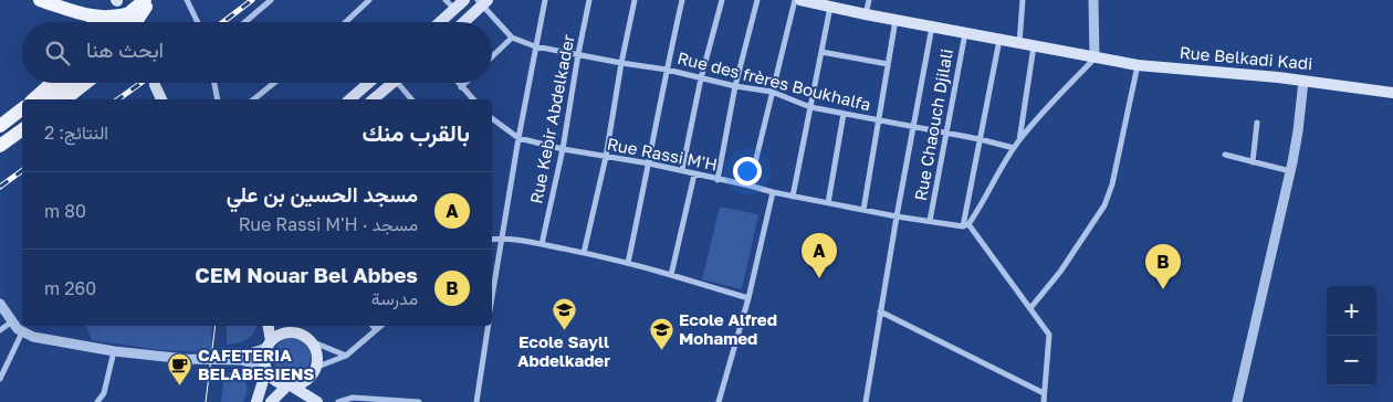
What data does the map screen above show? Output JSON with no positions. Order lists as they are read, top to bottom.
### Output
{
  "streets": {
    "main road": ["Rue Belkadi Kadi"],
    "street": [
      "Rue des frères Boukhalfa",
      "Rue Kebir Abdelkader",
      "Rue Chaouch Djilali",
      "Rue Rassi M'H"
    ]
  },
  "crossings": [
    ["Rue Belkadi Kadi", "Rue Chaouch Djilali"],
    ["Rue des frères Boukhalfa", "Rue Kebir Abdelkader"],
    ["Rue des frères Boukhalfa", "Rue Chaouch Djilali"],
    ["Rue Kebir Abdelkader", "Rue Rassi M'H"],
    ["Rue Chaouch Djilali", "Rue Rassi M'H"]
  ],
  "places": {
    "school or university": ["Ecole Sayll Abdelkader", "Ecole Alfred Mohamed"],
    "cafe": ["CAFETERIA BELABESIENS"]
  },
  "page": {
    "search": "ابحث هنا",
    "heading": ["بالقرب منك", "النتائج: 2"],
    "list": [
      {
        "mark": "A",
        "name": "مسجد الحسين بن علي",
        "note": "مسجد · Rue Rassi M'H",
        "value": "80 m"
      },
      {
        "mark": "B",
        "name": "CEM Nouar Bel Abbes",
        "note": "مدرسة",
        "value": "260 m"
      }
    ],
    "pins": ["A", "B"],
    "map_buttons": ["+", "−"]
  }
}
